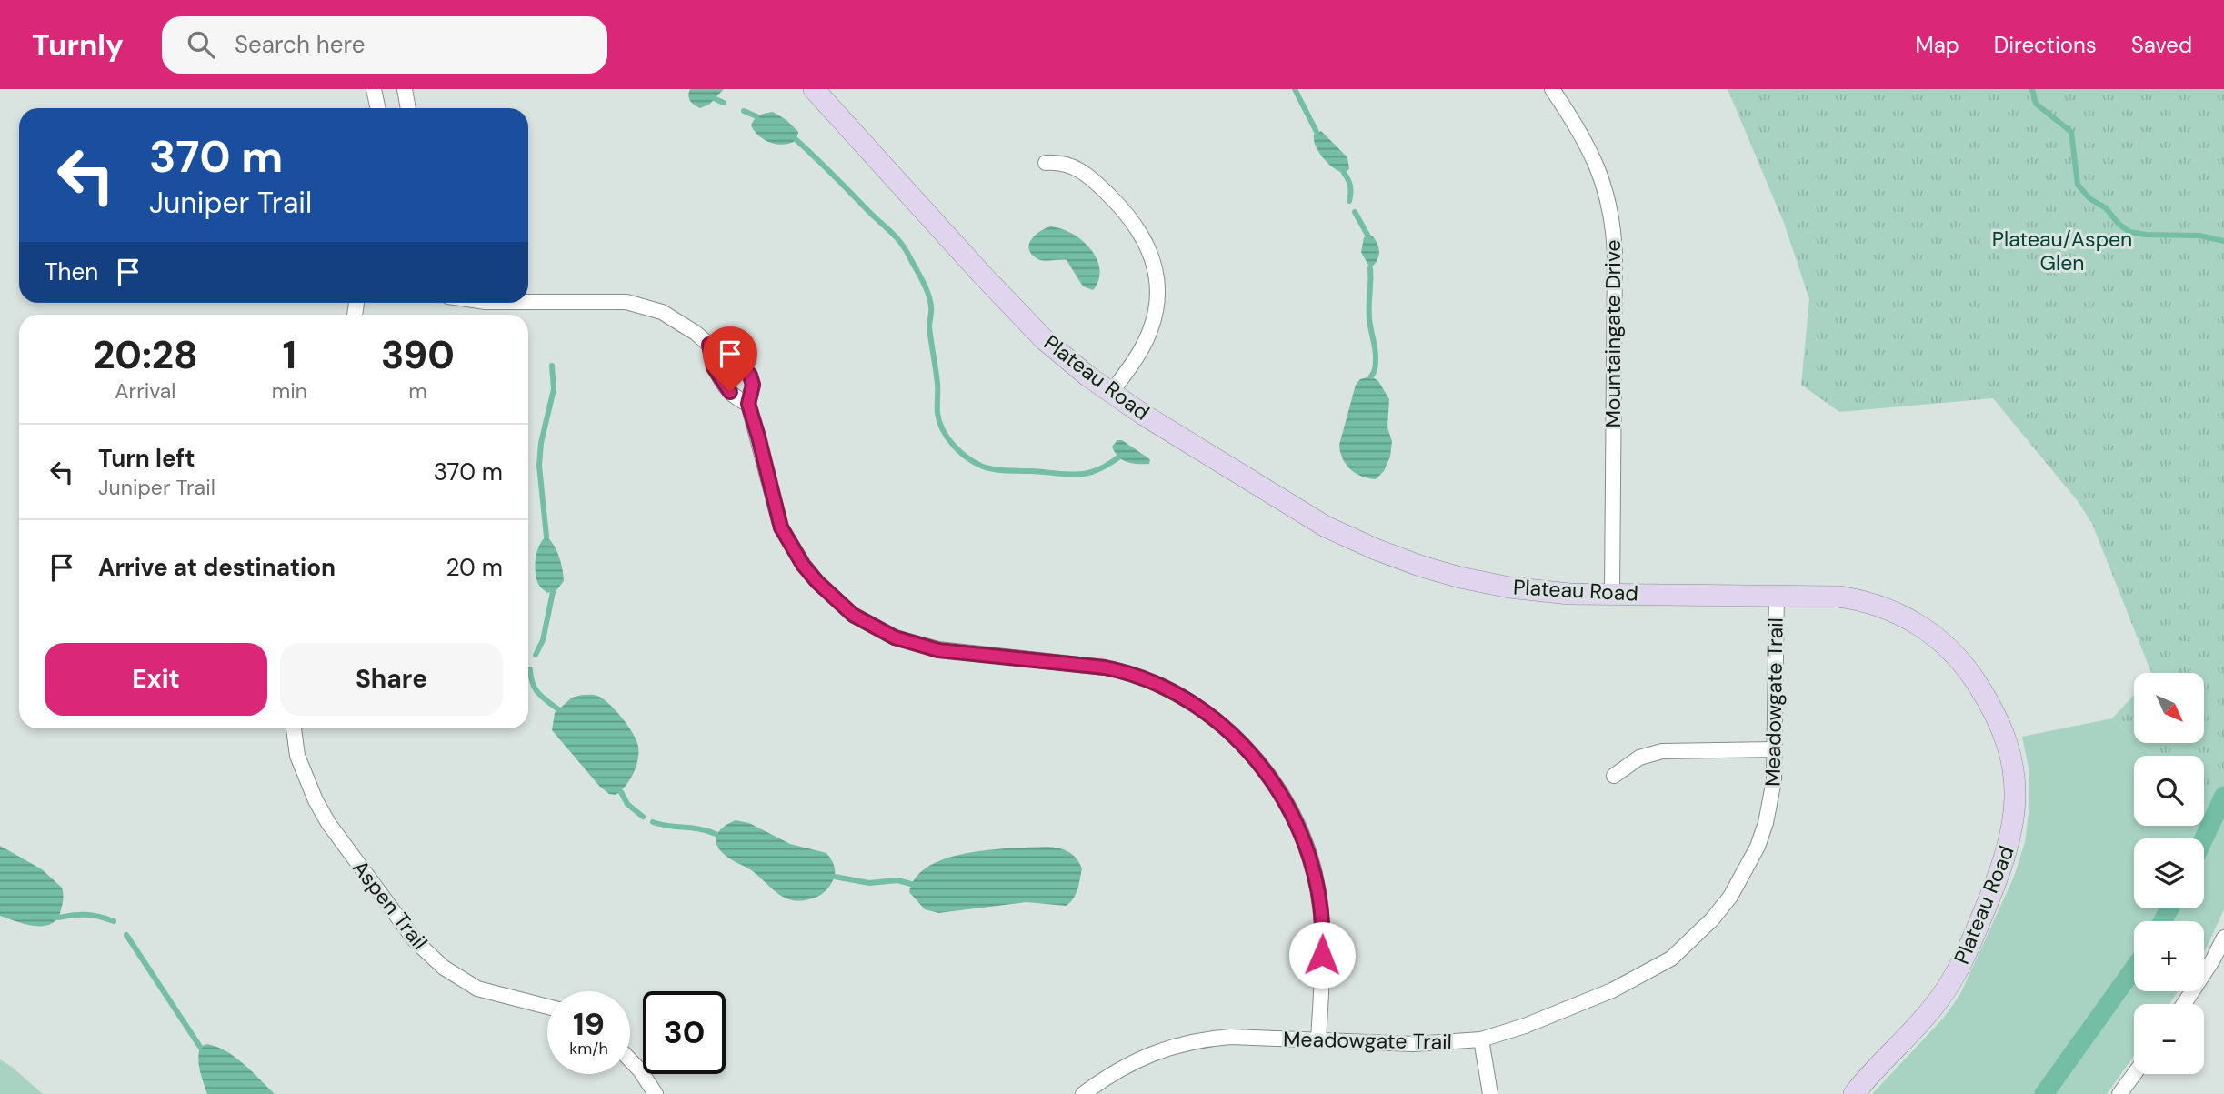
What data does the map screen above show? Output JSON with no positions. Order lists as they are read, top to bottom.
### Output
{
  "streets": {
    "street": [
      "Mountaingate Drive",
      "Plateau Road",
      "Meadowgate Trail",
      "Aspen Trail"
    ]
  },
  "crossings": [
    ["Mountaingate Drive", "Plateau Road"],
    ["Plateau Road", "Meadowgate Trail"]
  ],
  "parks": ["Plateau/Aspen Glen"],
  "north": "bottom right",
  "page": {
    "header": "Turnly",
    "search": "Search here",
    "nav": ["Map", "Directions", "Saved"],
    "turn": ["370 m", "Juniper Trail"],
    "then": "Then",
    "eta": [
      "20:28",
      "Arrival",
      "1",
      "min",
      "390",
      "m"
    ],
    "list": [
      {
        "name": "Turn left",
        "note": "Juniper Trail",
        "value": "370 m"
      },
      {
        "name": "Arrive at destination",
        "value": "20 m"
      }
    ],
    "buttons": ["Exit", "Share"],
    "map_buttons": ["+", "−"],
    "speed": "19 km/h",
    "limit": "30"
  }
}
